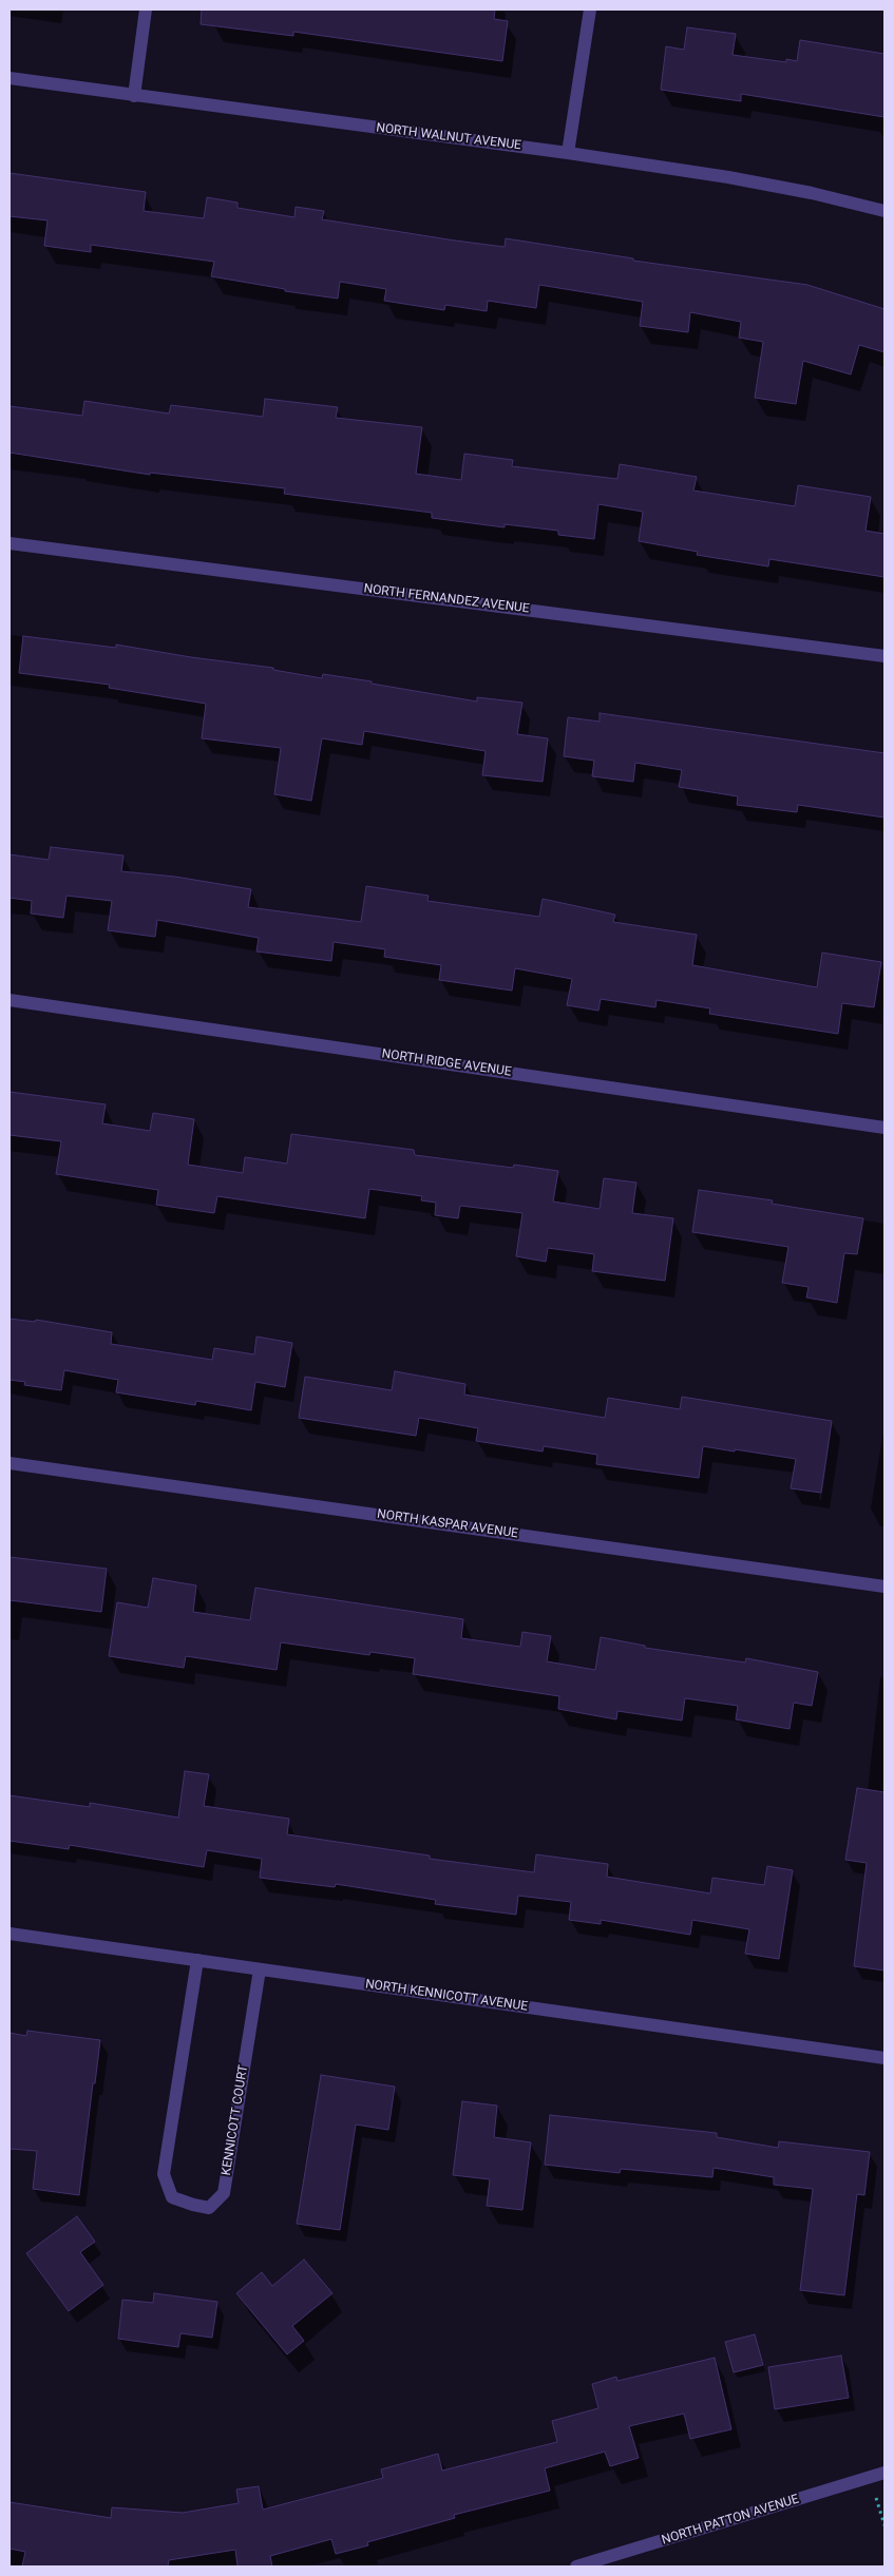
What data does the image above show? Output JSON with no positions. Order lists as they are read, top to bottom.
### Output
{
  "streets": {
    "street": [
      "NORTH WALNUT AVENUE",
      "NORTH FERNANDEZ AVENUE",
      "NORTH RIDGE AVENUE",
      "NORTH KASPAR AVENUE",
      "NORTH KENNICOTT AVENUE",
      "KENNICOTT COURT",
      "NORTH PATTON AVENUE"
    ]
  },
  "crossings": [
    ["NORTH KENNICOTT AVENUE", "KENNICOTT COURT"]
  ]
}
